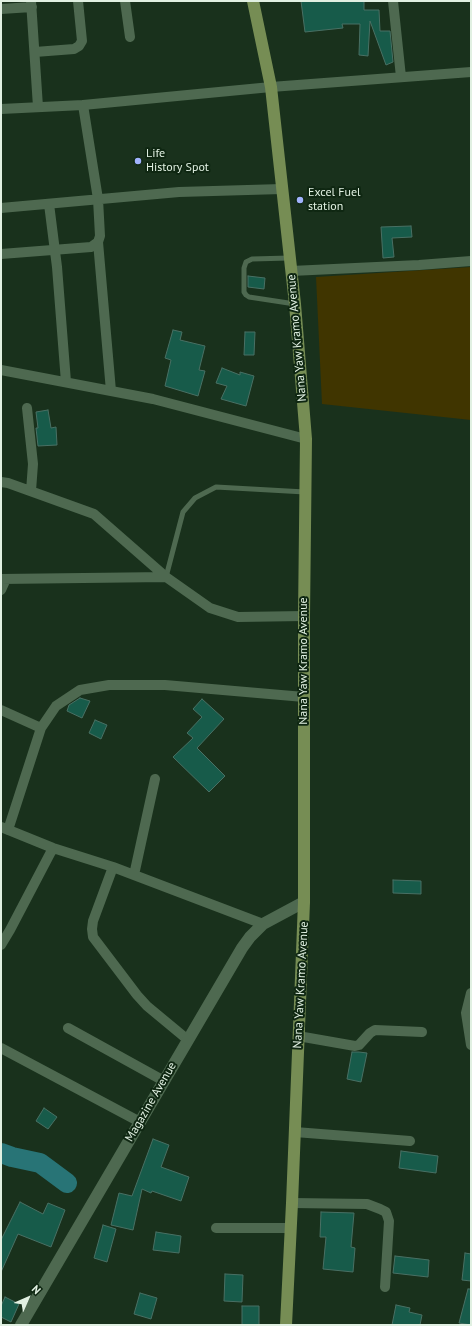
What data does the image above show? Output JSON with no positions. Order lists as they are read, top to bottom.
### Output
{
  "streets": {
    "main road": ["Nana Yaw Kramo Avenue"],
    "street": ["Magazine Avenue"]
  },
  "crossings": [
    ["Nana Yaw Kramo Avenue", "Magazine Avenue"]
  ],
  "places": ["Life History Spot", "Excel Fuel station"],
  "north": "top right"
}
